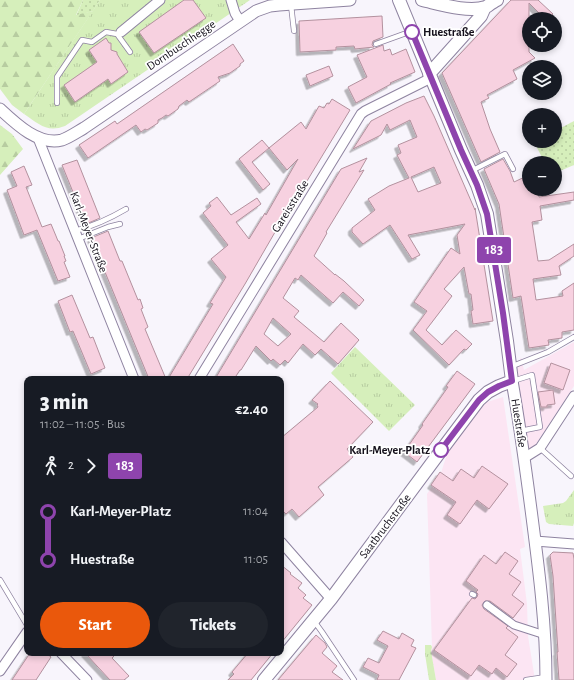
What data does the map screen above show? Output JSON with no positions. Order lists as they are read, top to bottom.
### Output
{
  "streets": {
    "main road": ["Huestraße", "Saatbruchstraße"],
    "street": ["Dornbuschhegge", "Gareisstraße", "Karl-Meyer-Straße"]
  },
  "crossings": [
    ["Dornbuschhegge", "Karl-Meyer-Straße"],
    ["Gareisstraße", "Huestraße"],
    ["Huestraße", "Saatbruchstraße"]
  ],
  "places": ["Huestraße", "Karl-Meyer-Platz"],
  "lines": ["bus line 183"],
  "page": {
    "on_map": "183",
    "map_buttons": ["+", "−"],
    "heading": ["3 min", "11:02 – 11:05 · Bus", "€2.40"],
    "legs": ["2", "183"],
    "list": [
      {
        "name": "Karl-Meyer-Platz",
        "value": "11:04"
      },
      {
        "name": "Huestraße",
        "value": "11:05"
      }
    ],
    "buttons": ["Start", "Tickets"]
  }
}
